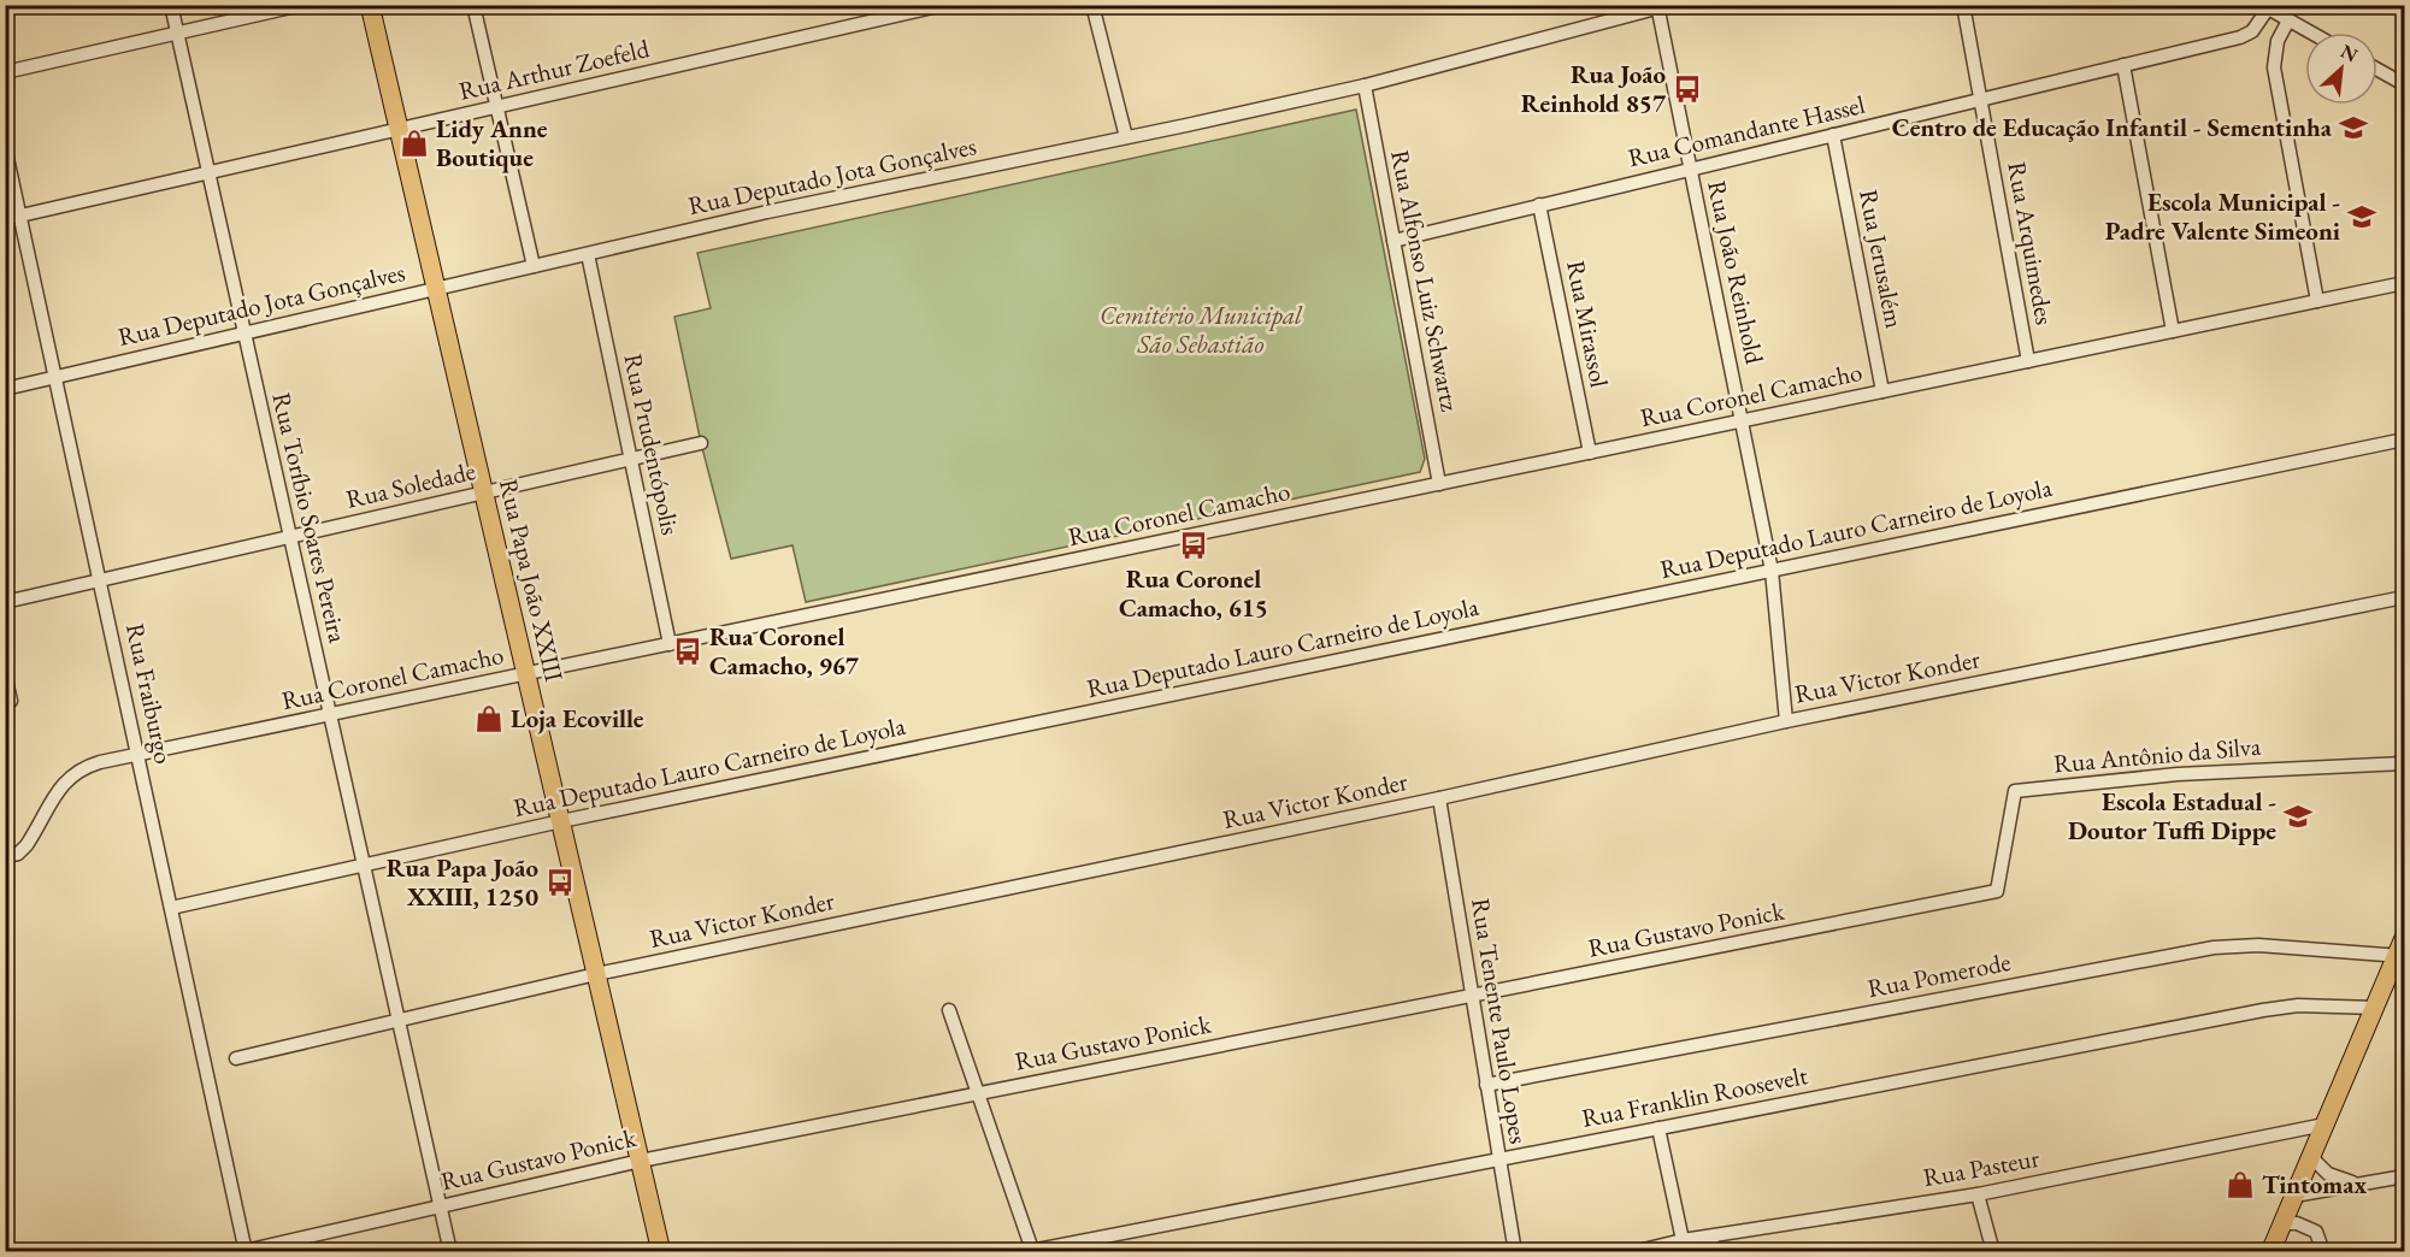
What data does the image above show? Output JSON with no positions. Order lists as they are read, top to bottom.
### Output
{
  "streets": {
    "main road": ["Rua Papa João XXIII"],
    "street": [
      "Rua Arthur Zoefeld",
      "Rua Comandante Hassel",
      "Rua Deputado Jota Gonçalves",
      "Rua Arquimedes",
      "Rua Jerusalém",
      "Rua João Reinhold",
      "Rua Alfonso Luiz Schwartz",
      "Rua Mirassol",
      "Rua Coronel Camacho",
      "Rua Prudentópolis",
      "Rua Soledade",
      "Rua Toríbio Soares Pereira",
      "Rua Deputado Lauro Carneiro de Loyola",
      "Rua Victor Konder",
      "Rua Fraiburgo",
      "Rua Antônio da Silva",
      "Rua Gustavo Ponick",
      "Rua Pomerode",
      "Rua Tenente Paulo Lopes",
      "Rua Franklin Roosevelt",
      "Rua Pasteur"
    ]
  },
  "crossings": [
    ["Rua Arthur Zoefeld", "Rua Toríbio Soares Pereira"],
    ["Rua Arthur Zoefeld", "Rua Papa João XXIII"],
    ["Rua Arthur Zoefeld", "Rua Fraiburgo"],
    ["Rua Comandante Hassel", "Rua Arquimedes"],
    ["Rua Comandante Hassel", "Rua Jerusalém"],
    ["Rua Comandante Hassel", "Rua João Reinhold"],
    ["Rua Comandante Hassel", "Rua Alfonso Luiz Schwartz"],
    ["Rua Comandante Hassel", "Rua Mirassol"],
    ["Rua Deputado Jota Gonçalves", "Rua João Reinhold"],
    ["Rua Deputado Jota Gonçalves", "Rua Alfonso Luiz Schwartz"],
    ["Rua Deputado Jota Gonçalves", "Rua Prudentópolis"],
    ["Rua Deputado Jota Gonçalves", "Rua Toríbio Soares Pereira"],
    ["Rua Deputado Jota Gonçalves", "Rua Papa João XXIII"],
    ["Rua Deputado Jota Gonçalves", "Rua Fraiburgo"],
    ["Rua Arquimedes", "Rua Coronel Camacho"],
    ["Rua Jerusalém", "Rua Coronel Camacho"],
    ["Rua João Reinhold", "Rua Coronel Camacho"],
    ["Rua João Reinhold", "Rua Deputado Lauro Carneiro de Loyola"],
    ["Rua João Reinhold", "Rua Victor Konder"],
    ["Rua Alfonso Luiz Schwartz", "Rua Coronel Camacho"],
    ["Rua Mirassol", "Rua Coronel Camacho"],
    ["Rua Coronel Camacho", "Rua Prudentópolis"],
    ["Rua Coronel Camacho", "Rua Toríbio Soares Pereira"],
    ["Rua Coronel Camacho", "Rua Papa João XXIII"],
    ["Rua Coronel Camacho", "Rua Fraiburgo"],
    ["Rua Prudentópolis", "Rua Soledade"],
    ["Rua Soledade", "Rua Toríbio Soares Pereira"],
    ["Rua Soledade", "Rua Papa João XXIII"],
    ["Rua Soledade", "Rua Fraiburgo"],
    ["Rua Toríbio Soares Pereira", "Rua Deputado Lauro Carneiro de Loyola"],
    ["Rua Toríbio Soares Pereira", "Rua Victor Konder"],
    ["Rua Toríbio Soares Pereira", "Rua Gustavo Ponick"],
    ["Rua Deputado Lauro Carneiro de Loyola", "Rua Papa João XXIII"],
    ["Rua Deputado Lauro Carneiro de Loyola", "Rua Fraiburgo"],
    ["Rua Papa João XXIII", "Rua Victor Konder"],
    ["Rua Papa João XXIII", "Rua Gustavo Ponick"],
    ["Rua Victor Konder", "Rua Tenente Paulo Lopes"],
    ["Rua Fraiburgo", "Rua Gustavo Ponick"],
    ["Rua Antônio da Silva", "Rua Gustavo Ponick"],
    ["Rua Gustavo Ponick", "Rua Tenente Paulo Lopes"],
    ["Rua Pomerode", "Rua Tenente Paulo Lopes"],
    ["Rua Tenente Paulo Lopes", "Rua Franklin Roosevelt"]
  ],
  "parks": ["Cemitério Municipal São Sebastião"],
  "places": {
    "bus stop": [
      "Rua João Reinhold 857",
      "Rua Coronel Camacho, 615",
      "Rua Coronel Camacho, 967",
      "Rua Papa João XXIII, 1250"
    ],
    "school or university": ["Centro de Educação Infantil - Sementinha", "Escola Municipal - Padre Valente Simeoni", "Escola Estadual - Doutor Tuffi Dippe"],
    "shop": ["Lidy Anne Boutique", "Loja Ecoville", "Tintomax"]
  },
  "north": "top right"
}
